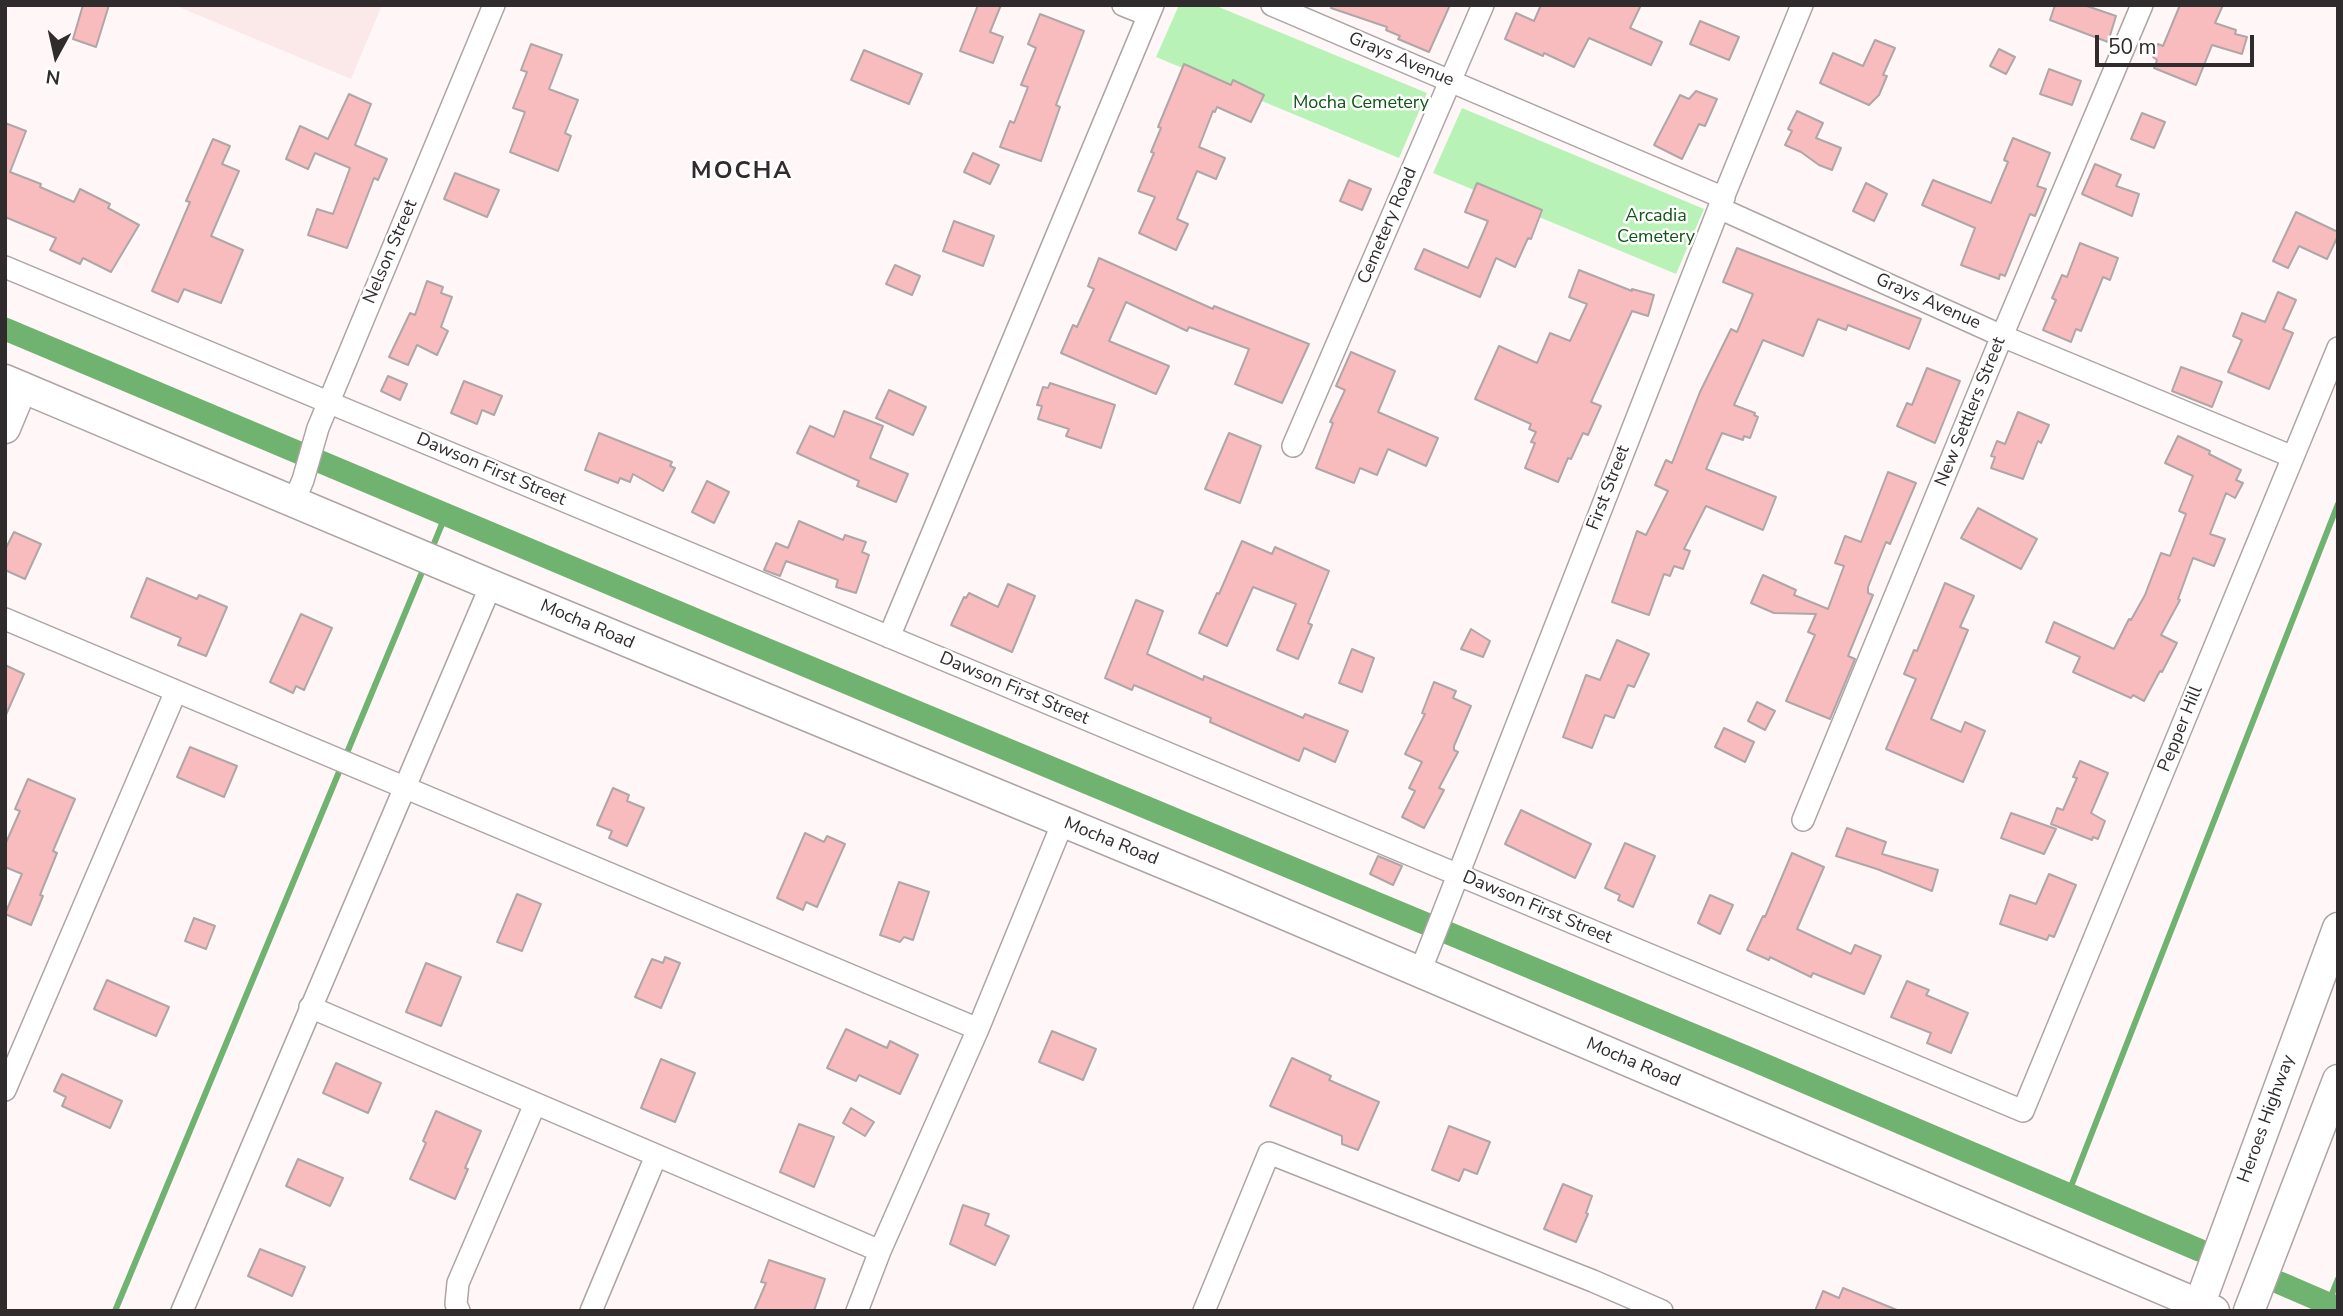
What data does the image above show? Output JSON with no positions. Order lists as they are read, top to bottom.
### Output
{
  "streets": {
    "street": [
      "Grays Avenue",
      "Cemetery Road",
      "Nelson Street",
      "New Settlers Street",
      "Dawson First Street",
      "First Street",
      "Mocha Road",
      "Pepper Hill",
      "Heroes Highway"
    ]
  },
  "crossings": [
    ["Grays Avenue", "Cemetery Road"],
    ["Grays Avenue", "New Settlers Street"],
    ["Grays Avenue", "First Street"],
    ["Grays Avenue", "Pepper Hill"],
    ["Nelson Street", "Dawson First Street"],
    ["Nelson Street", "Mocha Road"],
    ["Dawson First Street", "First Street"],
    ["Dawson First Street", "Pepper Hill"],
    ["First Street", "Mocha Road"],
    ["Mocha Road", "Heroes Highway"]
  ],
  "districts": ["MOCHA"],
  "parks": ["Mocha Cemetery", "Arcadia Cemetery"],
  "scale_bar": "50 m",
  "north": "bottom"
}
